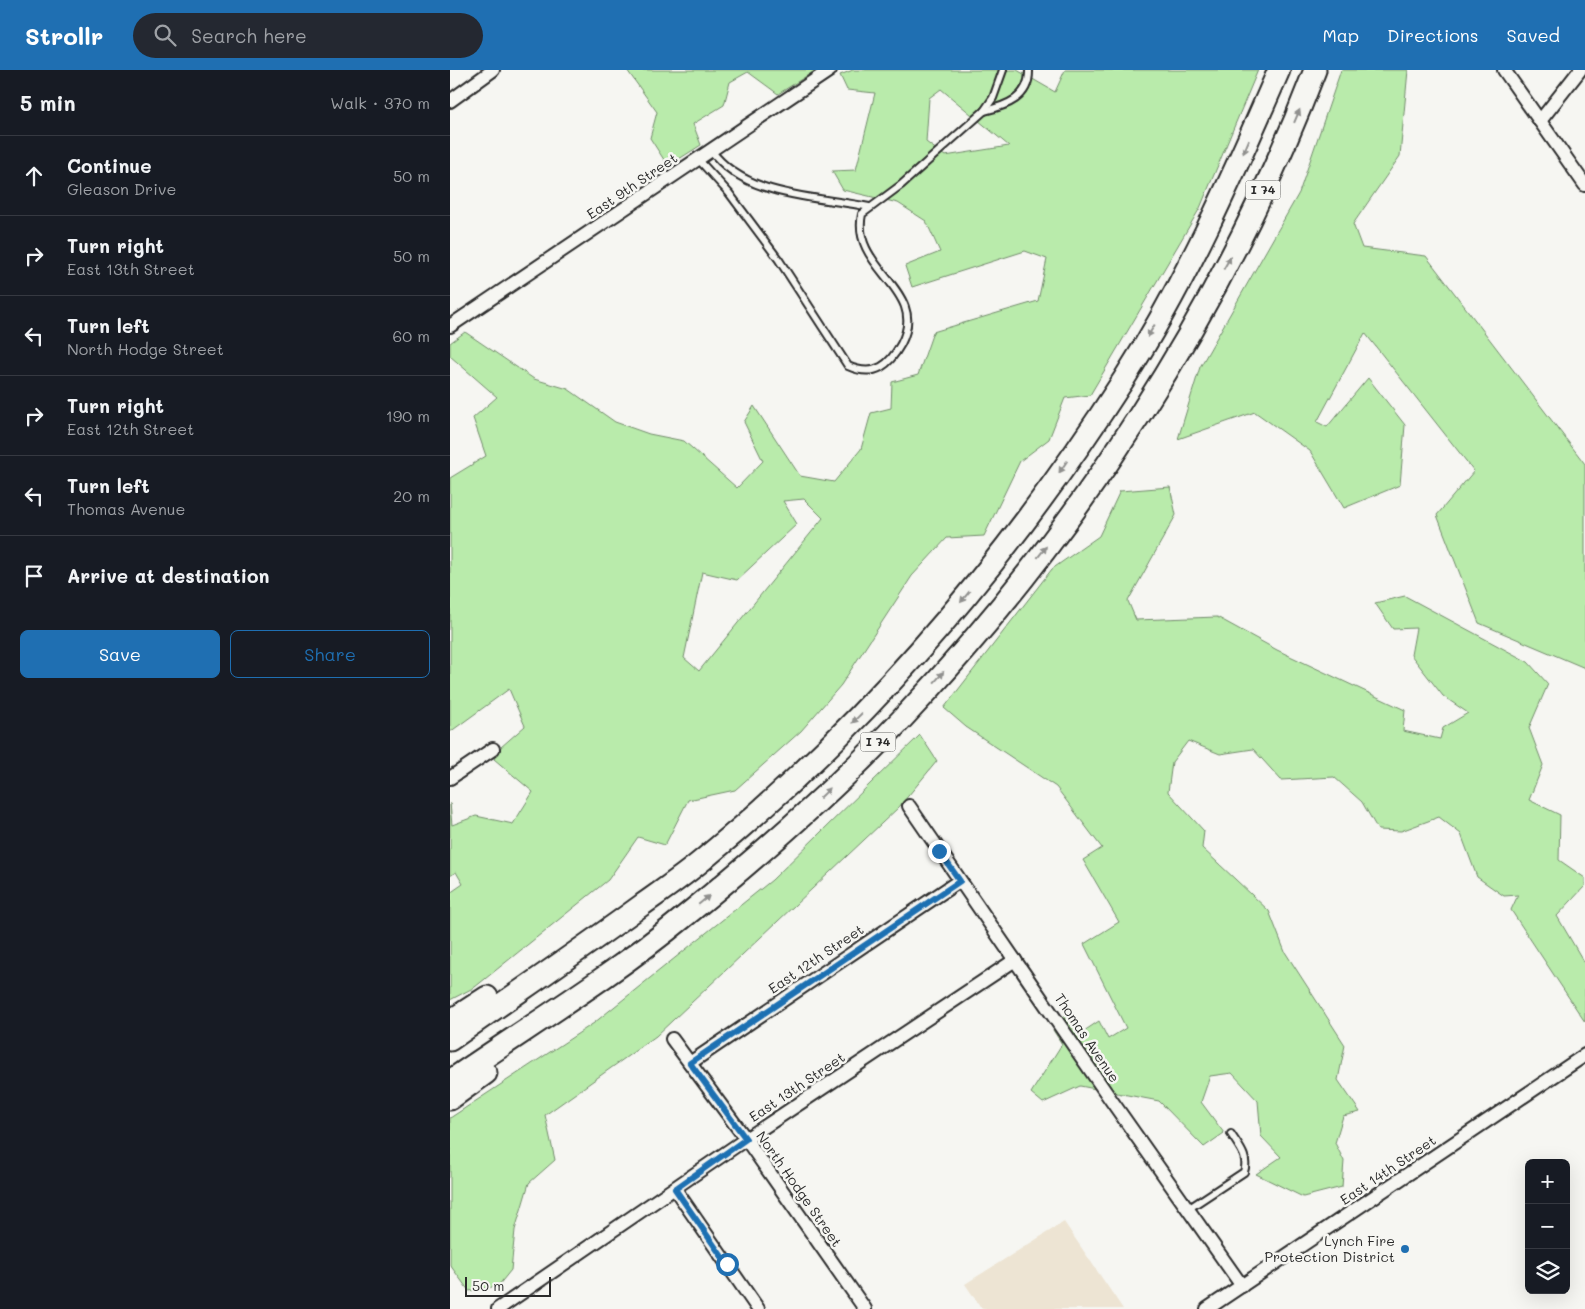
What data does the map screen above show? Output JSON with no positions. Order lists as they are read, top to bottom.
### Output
{
  "streets": {
    "highway": ["I 74"],
    "street": [
      "East 9th Street",
      "East 12th Street",
      "Thomas Avenue",
      "East 13th Street",
      "East 14th Street",
      "North Hodge Street"
    ]
  },
  "crossings": [
    ["East 12th Street", "Thomas Avenue"],
    ["East 12th Street", "North Hodge Street"],
    ["Thomas Avenue", "East 13th Street"],
    ["Thomas Avenue", "East 14th Street"],
    ["East 13th Street", "North Hodge Street"]
  ],
  "places": ["Lynch Fire Protection District"],
  "scale_bar": "50 m",
  "page": {
    "header": "Strollr",
    "search": "Search here",
    "nav": ["Map", "Directions", "Saved"],
    "heading": ["5 min", "Walk · 370 m"],
    "list": [
      ["Continue", "Gleason Drive", "50 m"],
      ["Turn right", "East 13th Street", "50 m"],
      ["Turn left", "North Hodge Street", "60 m"],
      ["Turn right", "East 12th Street", "190 m"],
      ["Turn left", "Thomas Avenue", "20 m"],
      "Arrive at destination"
    ],
    "buttons": ["Save", "Share"],
    "map_buttons": ["+", "−"],
    "scale": "50 m"
  }
}
